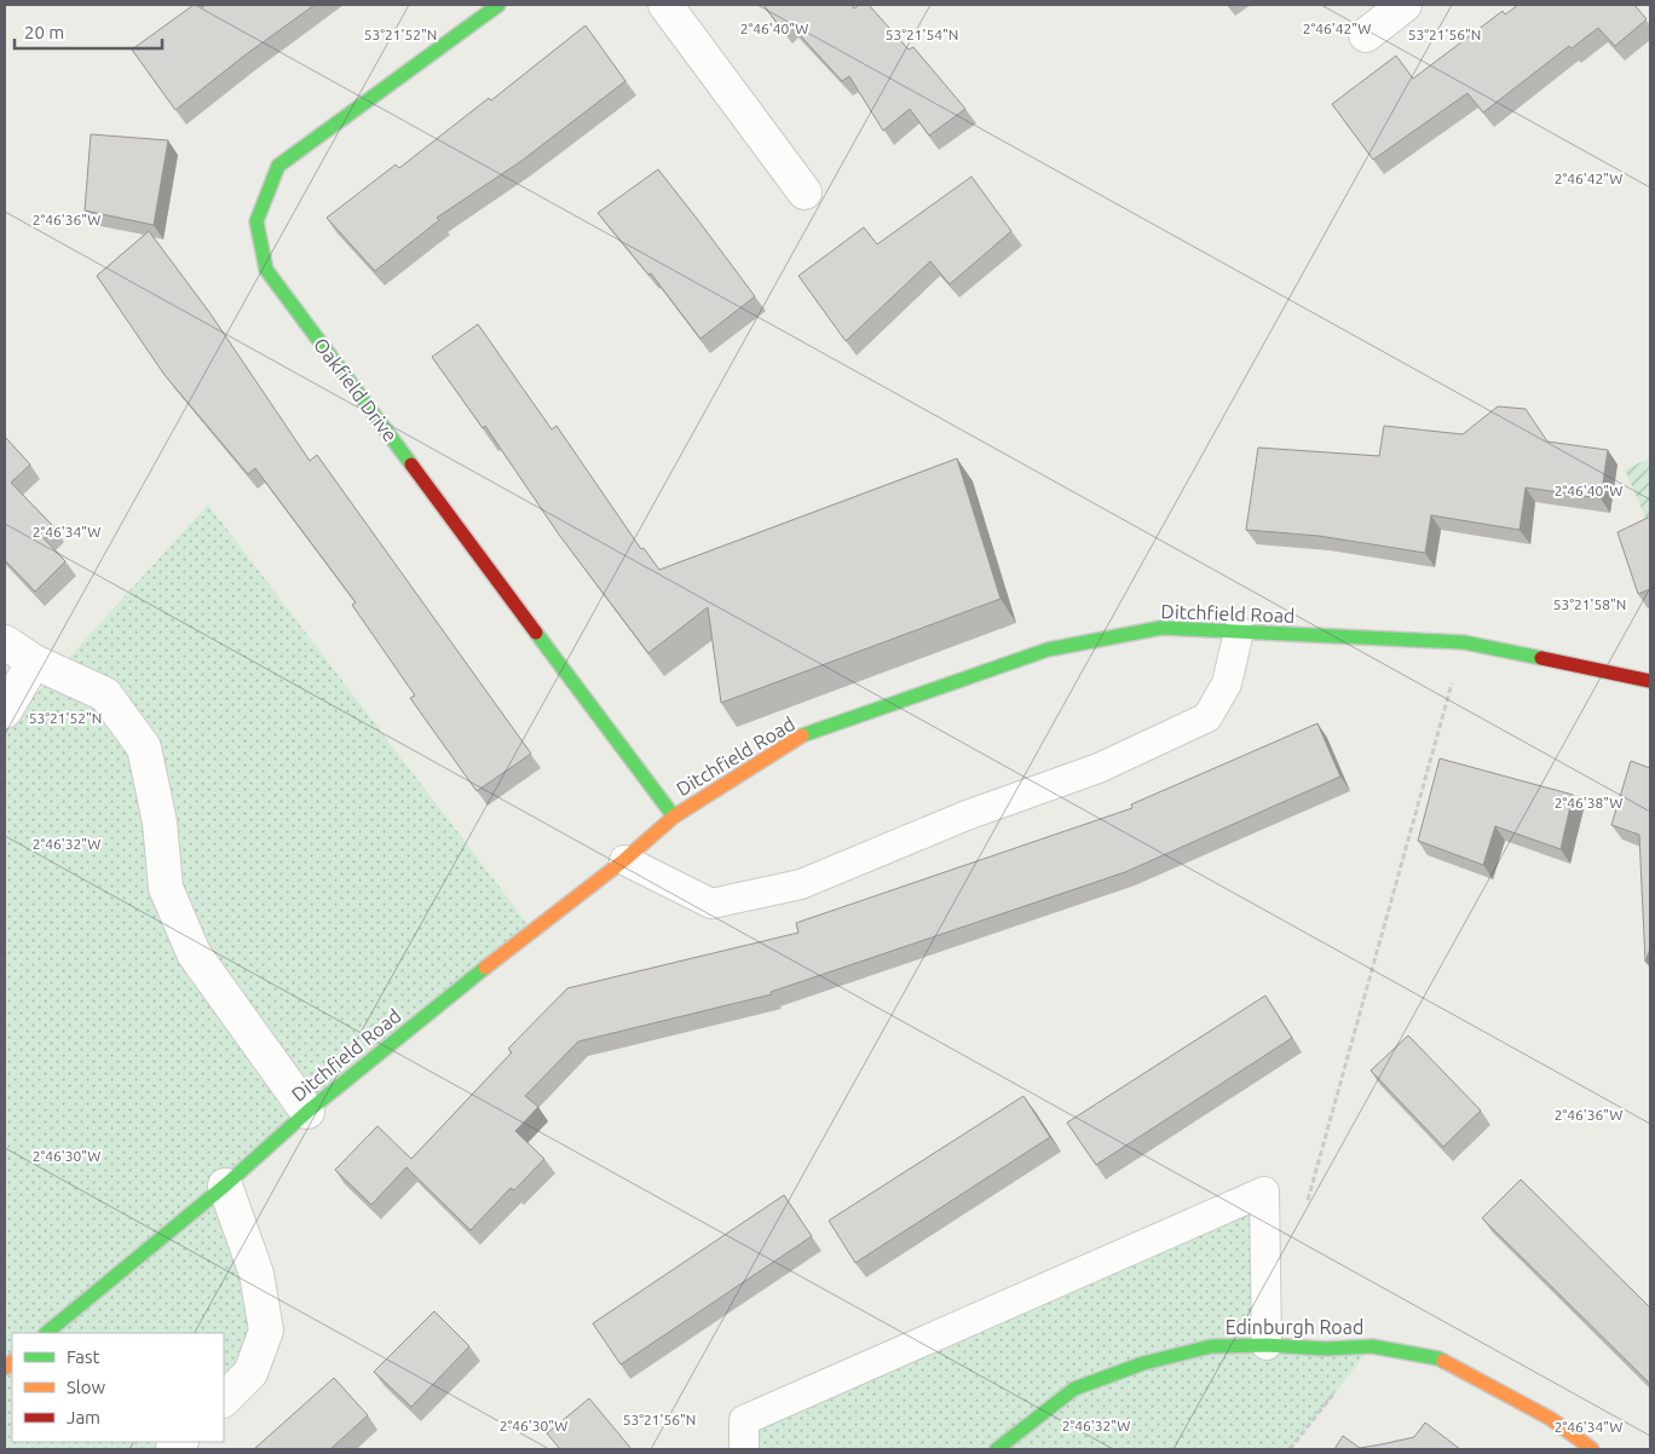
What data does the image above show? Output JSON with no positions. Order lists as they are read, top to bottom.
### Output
{
  "streets": {
    "street": ["Oakfield Drive", "Ditchfield Road", "Edinburgh Road"]
  },
  "crossings": [
    ["Oakfield Drive", "Ditchfield Road"]
  ],
  "legend": ["Fast", "Slow", "Jam"],
  "scale_bar": "20 m",
  "coordinates": [
    "2°46'40\"W",
    "2°46'42\"W",
    "53°21'52\"N",
    "53°21'54\"N",
    "53°21'56\"N",
    "2°46'36\"W",
    "2°46'34\"W",
    "53°21'58\"N",
    "2°46'38\"W",
    "2°46'32\"W",
    "2°46'30\"W"
  ]
}
